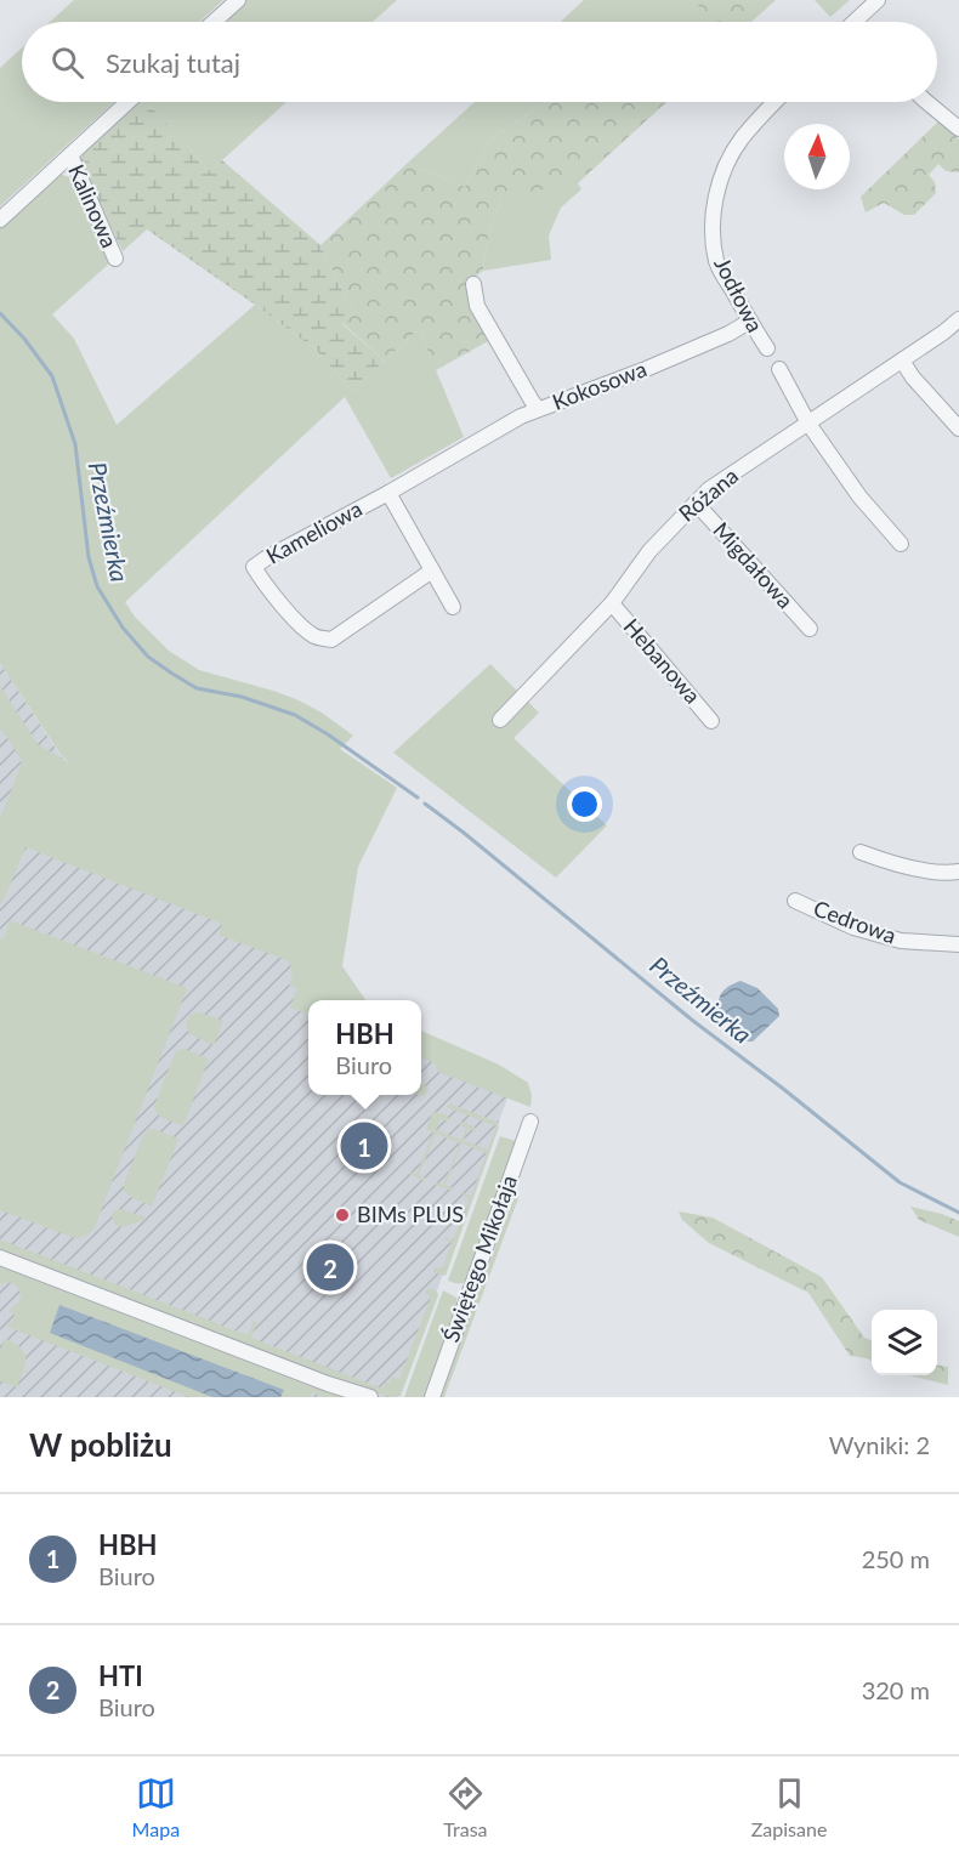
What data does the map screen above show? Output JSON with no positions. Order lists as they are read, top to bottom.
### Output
{
  "streets": {
    "street": [
      "Kalinowa",
      "Jodłowa",
      "Kokosowa",
      "Różana",
      "Kameliowa",
      "Migdałowa",
      "Hebanowa",
      "Cedrowa",
      "Świętego Mikołaja"
    ]
  },
  "crossings": [
    ["Jodłowa", "Kokosowa"],
    ["Kokosowa", "Kameliowa"],
    ["Różana", "Migdałowa"],
    ["Różana", "Hebanowa"]
  ],
  "water": ["Przeźmierka"],
  "places": ["BIMs PLUS"],
  "north": "top",
  "page": {
    "search": "Szukaj tutaj",
    "popup": ["HBH", "Biuro"],
    "pins": ["1", "2"],
    "heading": ["W pobliżu", "Wyniki: 2"],
    "list": [
      {
        "mark": "1",
        "name": "HBH",
        "note": "Biuro",
        "value": "250 m"
      },
      {
        "mark": "2",
        "name": "HTI",
        "note": "Biuro",
        "value": "320 m"
      }
    ],
    "nav": ["Mapa", "Trasa", "Zapisane"]
  }
}
